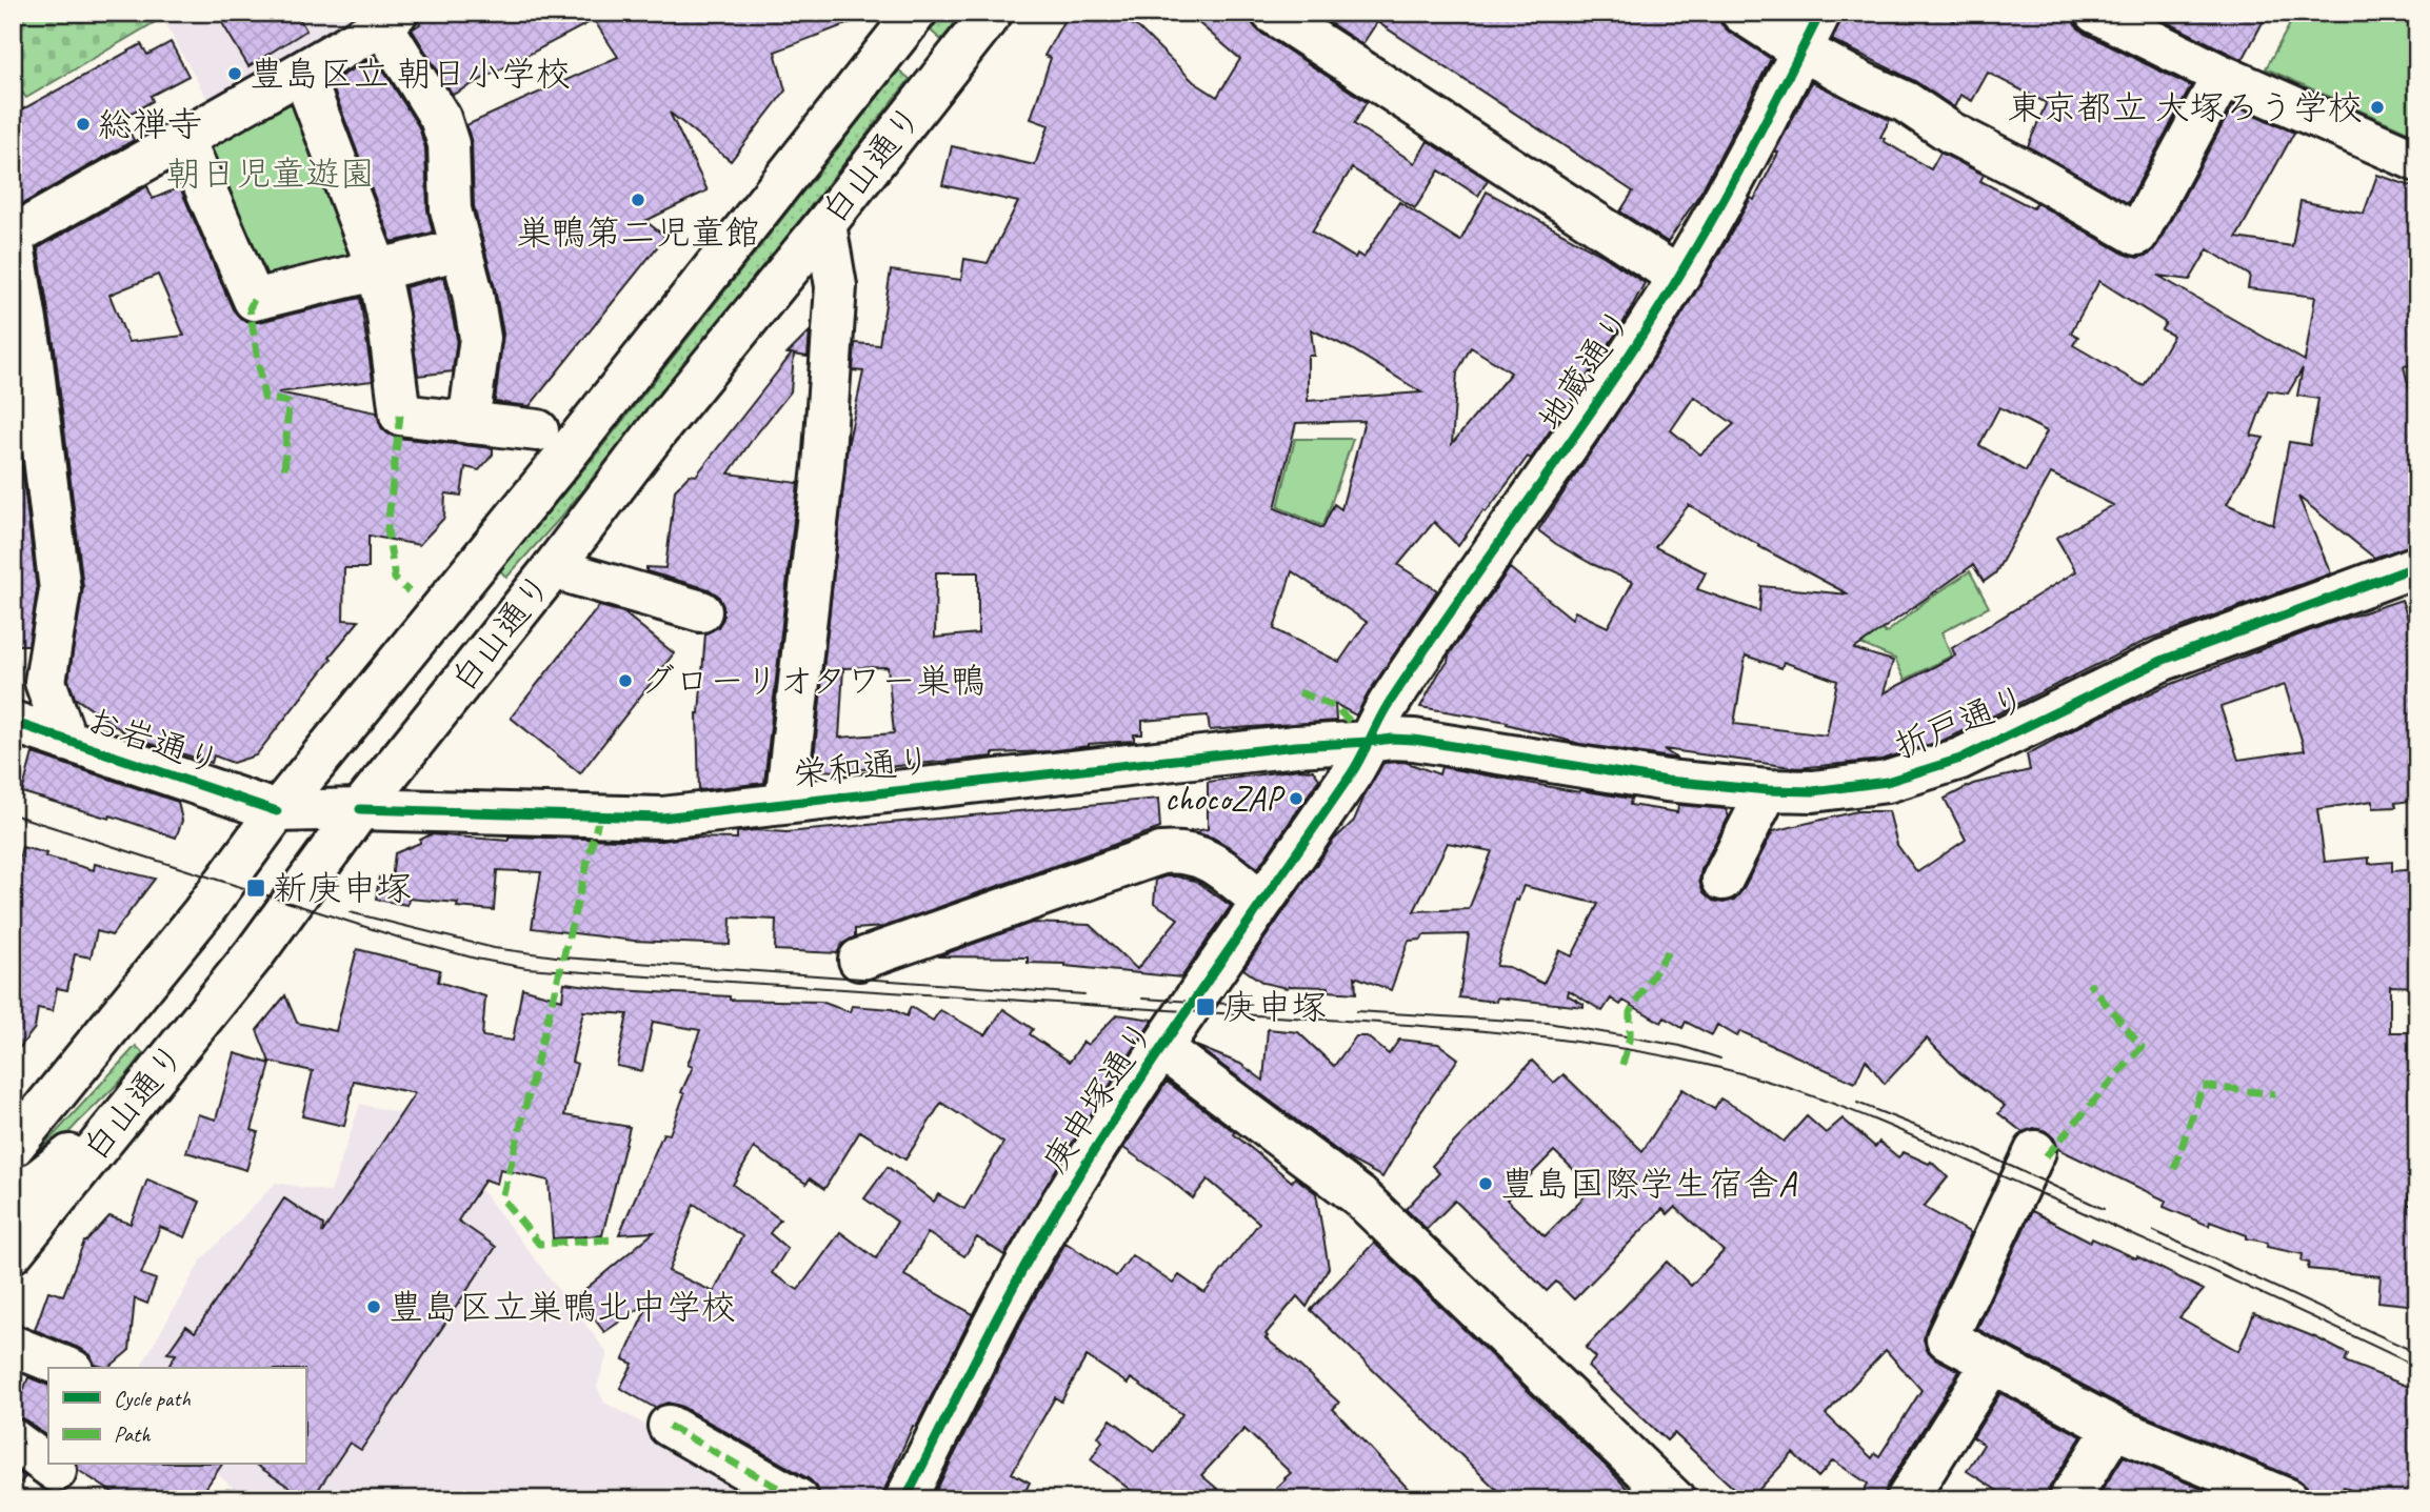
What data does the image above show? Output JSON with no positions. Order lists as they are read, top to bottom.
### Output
{
  "streets": {
    "main road": [
      "白山通り",
      "地蔵通り",
      "折戸通り",
      "お岩通り",
      "栄和通り",
      "庚申塚通り"
    ]
  },
  "crossings": [
    ["白山通り", "お岩通り"],
    ["白山通り", "栄和通り"],
    ["地蔵通り", "折戸通り"],
    ["地蔵通り", "栄和通り"],
    ["地蔵通り", "庚申塚通り"],
    ["折戸通り", "栄和通り"],
    ["折戸通り", "庚申塚通り"],
    ["お岩通り", "栄和通り"],
    ["栄和通り", "庚申塚通り"]
  ],
  "parks": ["朝日児童遊園"],
  "places": {
    "other": [
      "豊島区立 朝日小学校",
      "東京都立 大塚ろう学校",
      "総禅寺",
      "巣鴨第二児童館",
      "グローリオタワー巣鴨",
      "chocoZAP",
      "豊島国際学生宿舎A",
      "豊島区立巣鴨北中学校"
    ],
    "transit": ["新庚申塚", "庚申塚"]
  },
  "legend": ["Cycle path", "Path"]
}
